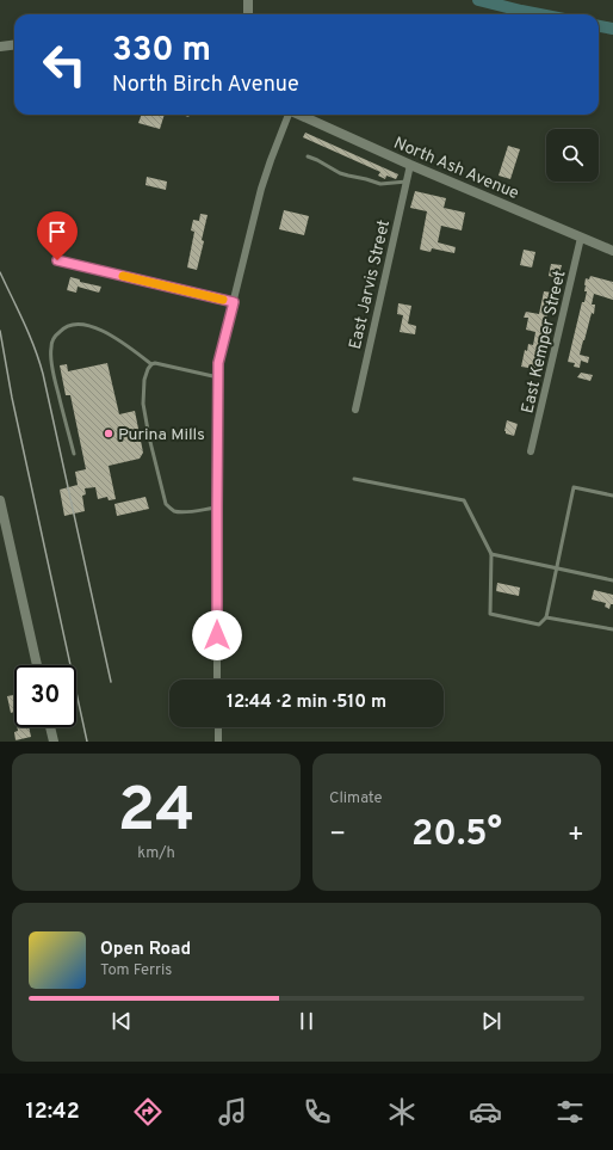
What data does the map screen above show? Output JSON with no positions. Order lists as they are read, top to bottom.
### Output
{
  "streets": {
    "street": ["North Ash Avenue", "East Jarvis Street", "East Kemper Street"]
  },
  "crossings": [
    ["North Ash Avenue", "East Jarvis Street"],
    ["North Ash Avenue", "East Kemper Street"]
  ],
  "places": ["Purina Mills"],
  "page": {
    "turn": ["330 m", "North Birch Avenue"],
    "limit": "30",
    "trip": "12:44 · 2 min · 510 m",
    "tile": [
      ["24", "km/h"],
      "Climate"
    ],
    "heat": ["−", "20.5°", "+"],
    "song": ["Open Road", "Tom Ferris"],
    "tabs": "12:42"
  }
}
